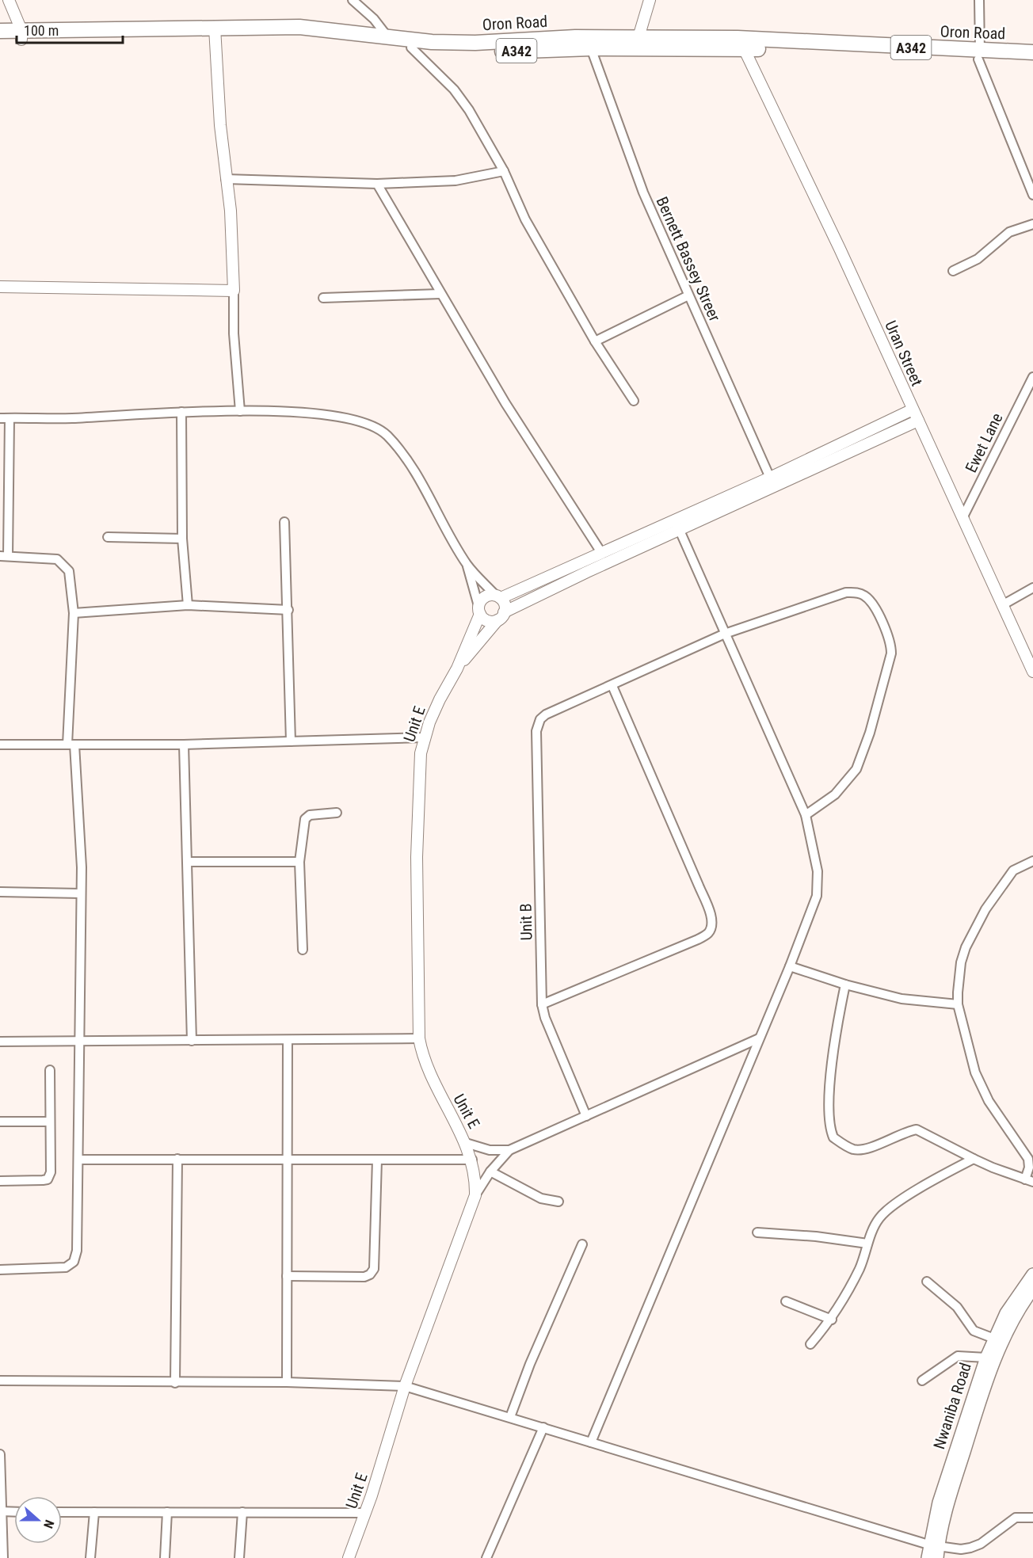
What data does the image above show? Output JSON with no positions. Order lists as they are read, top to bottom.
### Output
{
  "streets": {
    "highway": ["Oron Road", "A342"],
    "main road": ["Nwaniba Road"],
    "street": [
      "Bernett Bassey Streer",
      "Uran Street",
      "Ewet Lane",
      "Unit E",
      "Unit B"
    ]
  },
  "crossings": [
    ["Oron Road", "Bernett Bassey Streer"],
    ["Oron Road", "Uran Street"],
    ["Uran Street", "Ewet Lane"]
  ],
  "scale_bar": "100 m",
  "north": "right"
}
